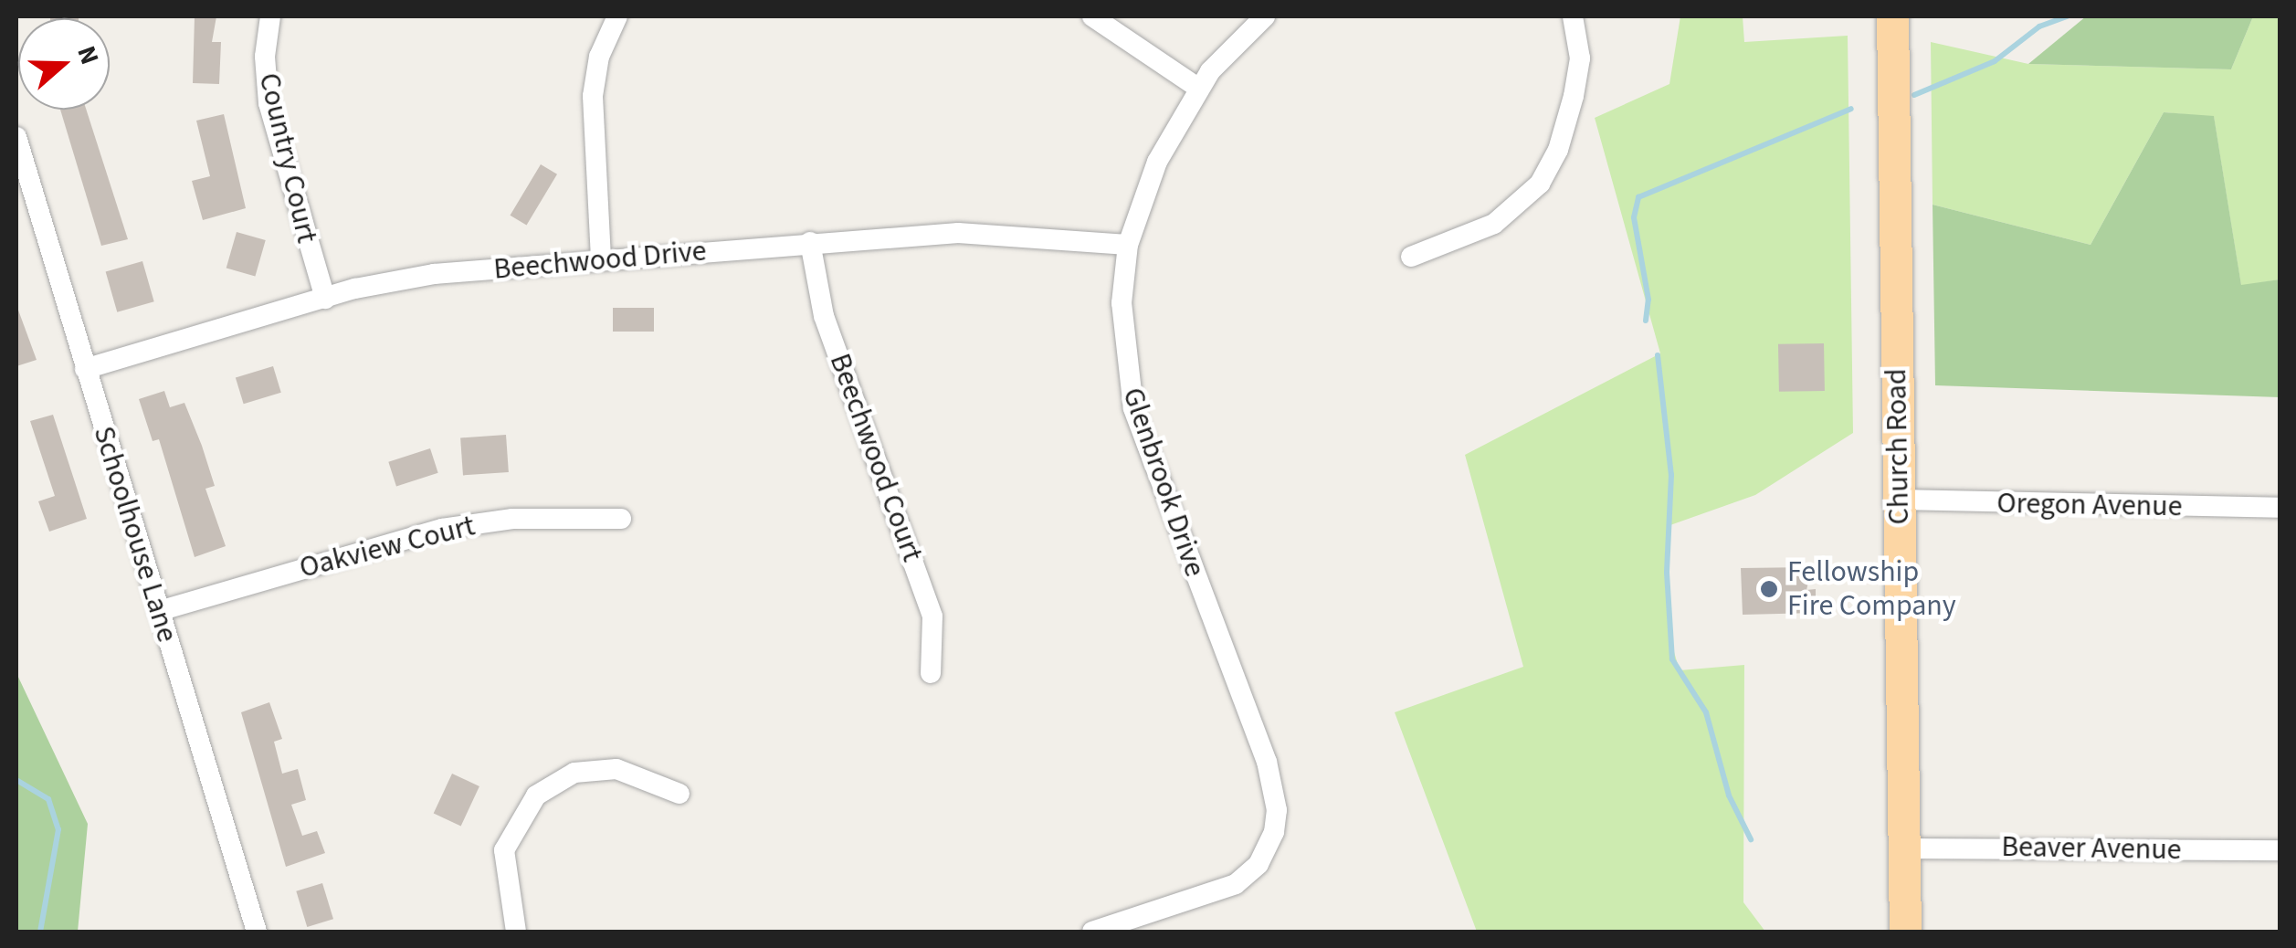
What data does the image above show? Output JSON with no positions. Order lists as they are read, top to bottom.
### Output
{
  "streets": {
    "main road": ["Church Road"],
    "street": [
      "Country Court",
      "Beechwood Drive",
      "Beechwood Court",
      "Glenbrook Drive",
      "Oregon Avenue",
      "Schoolhouse Lane",
      "Oakview Court",
      "Beaver Avenue"
    ]
  },
  "crossings": [
    ["Country Court", "Beechwood Drive"],
    ["Beechwood Drive", "Beechwood Court"],
    ["Beechwood Drive", "Glenbrook Drive"],
    ["Beechwood Drive", "Schoolhouse Lane"],
    ["Church Road", "Oregon Avenue"],
    ["Church Road", "Beaver Avenue"],
    ["Schoolhouse Lane", "Oakview Court"]
  ],
  "places": ["Fellowship Fire Company"],
  "north": "right"
}
